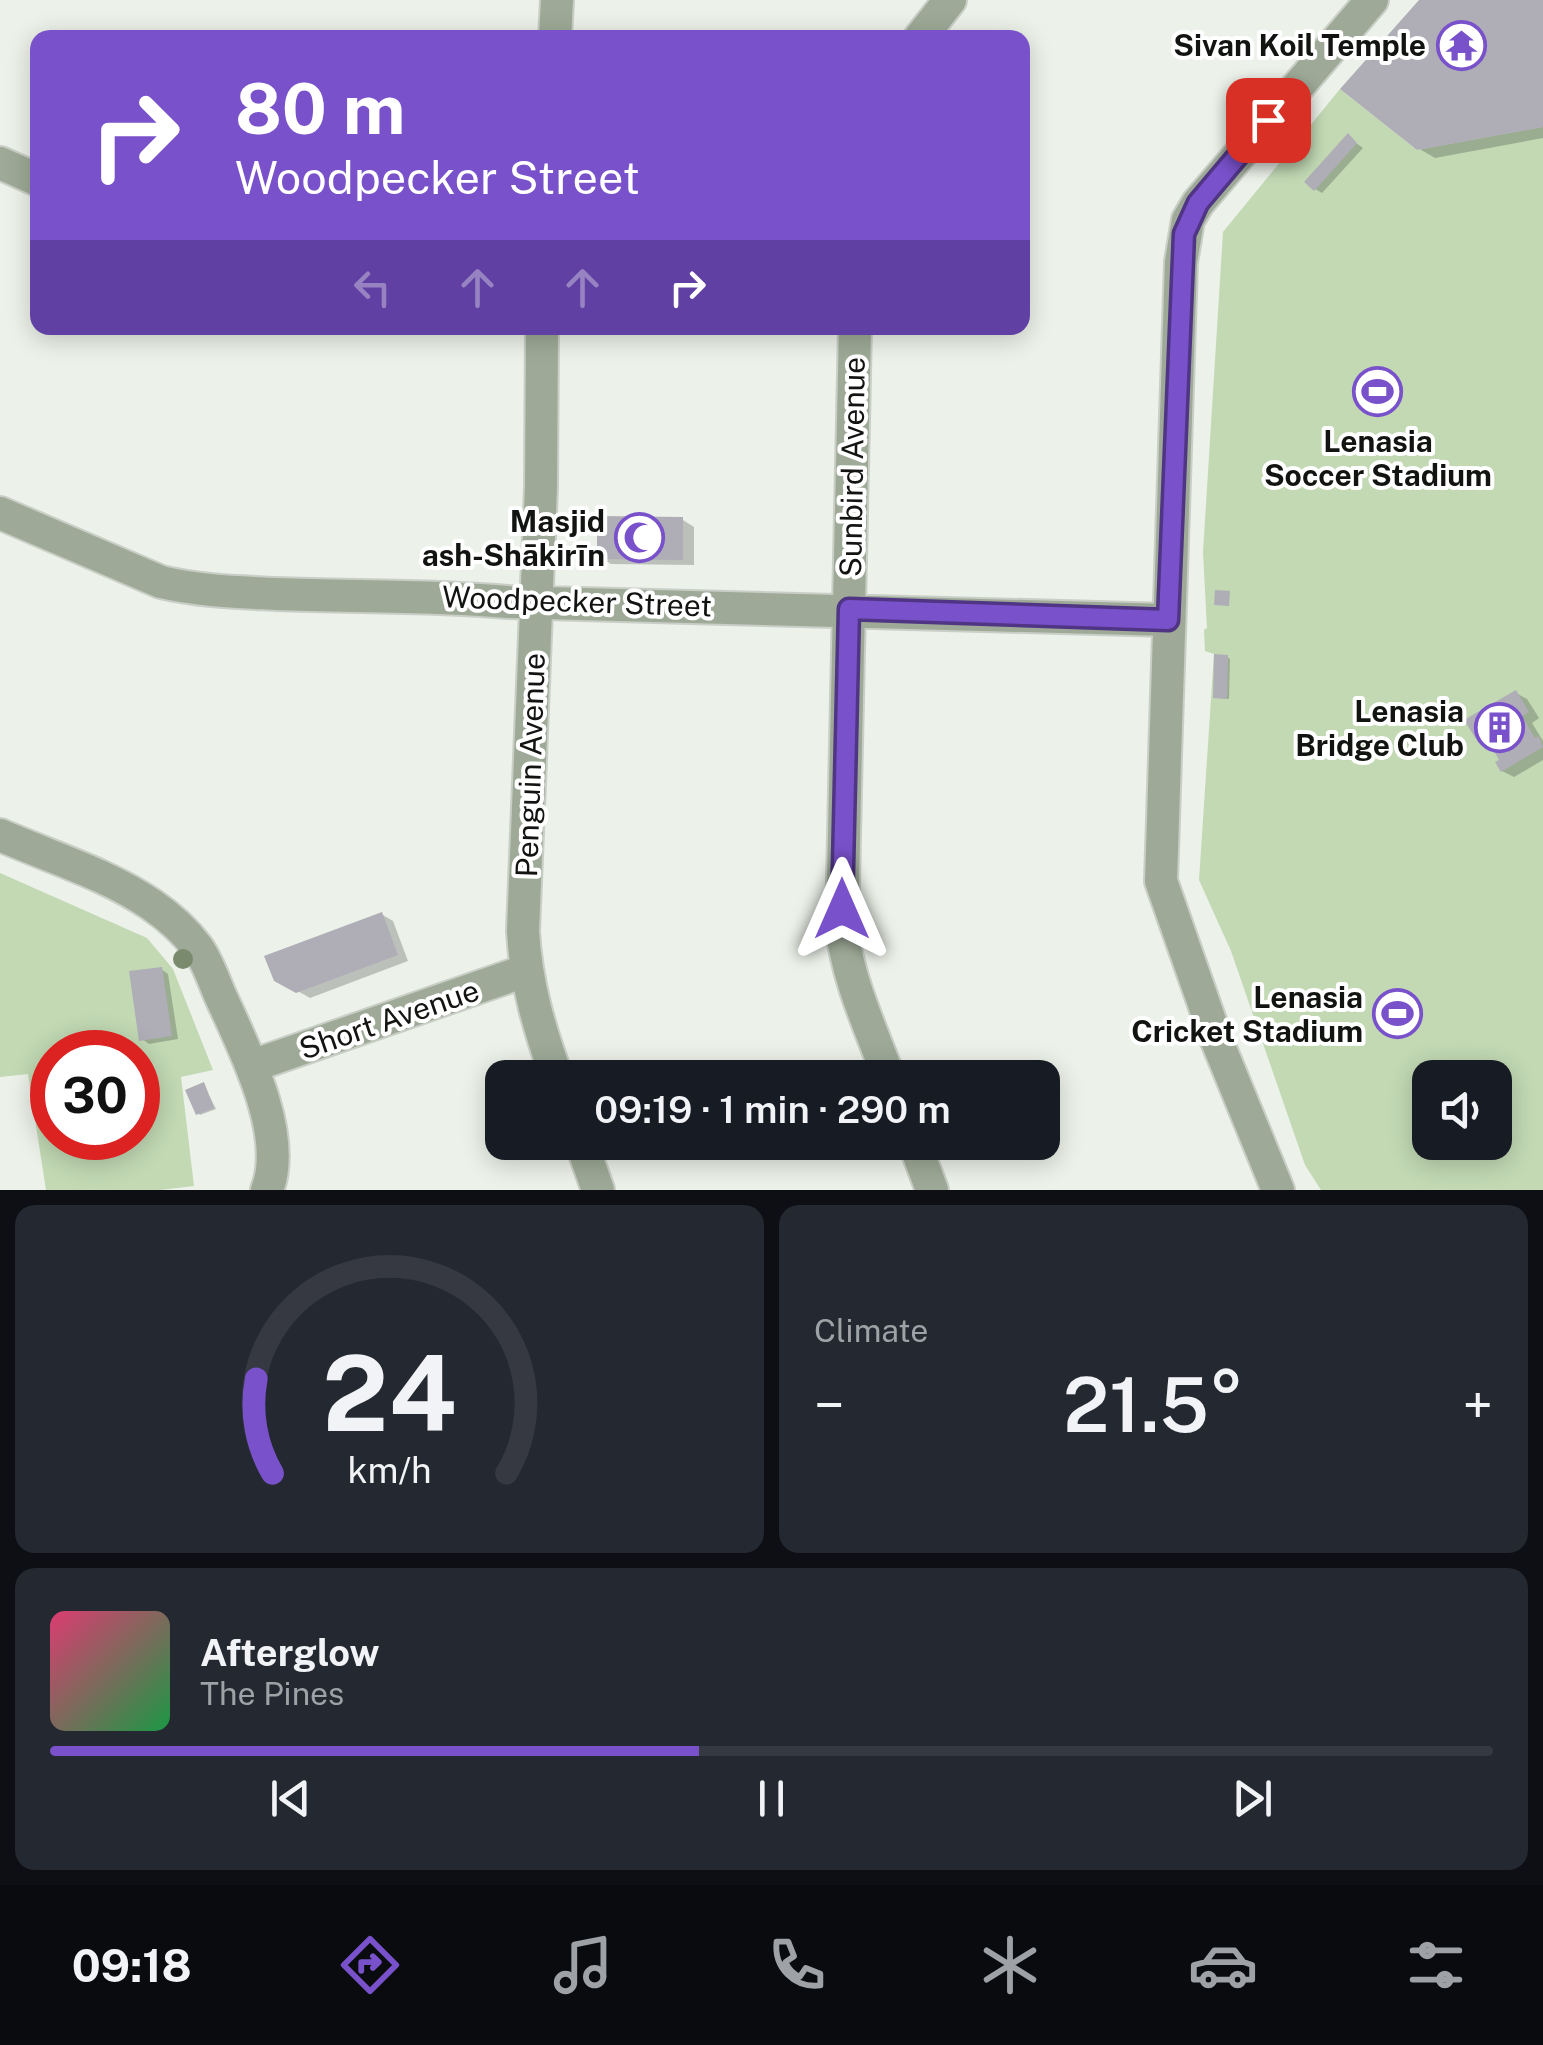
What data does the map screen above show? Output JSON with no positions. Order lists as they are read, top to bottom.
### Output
{
  "streets": {
    "street": [
      "Sunbird Avenue",
      "Woodpecker Street",
      "Penguin Avenue",
      "Short Avenue"
    ]
  },
  "crossings": [
    ["Sunbird Avenue", "Woodpecker Street"],
    ["Woodpecker Street", "Penguin Avenue"],
    ["Penguin Avenue", "Short Avenue"]
  ],
  "places": {
    "temple": ["Sivan Koil Temple"],
    "sports": ["Lenasia Soccer Stadium", "Lenasia Cricket Stadium"],
    "mosque": ["Masjid ash-Shākirīn"],
    "building": ["Lenasia Bridge Club"]
  },
  "page": {
    "turn": ["80 m", "Woodpecker Street"],
    "limit": "30",
    "trip": "09:19 · 1 min · 290 m",
    "tile": "Climate",
    "heat": ["−", "21.5°", "+"],
    "song": ["Afterglow", "The Pines"],
    "tabs": "09:18",
    "gauge": ["24", "km/h"]
  }
}
